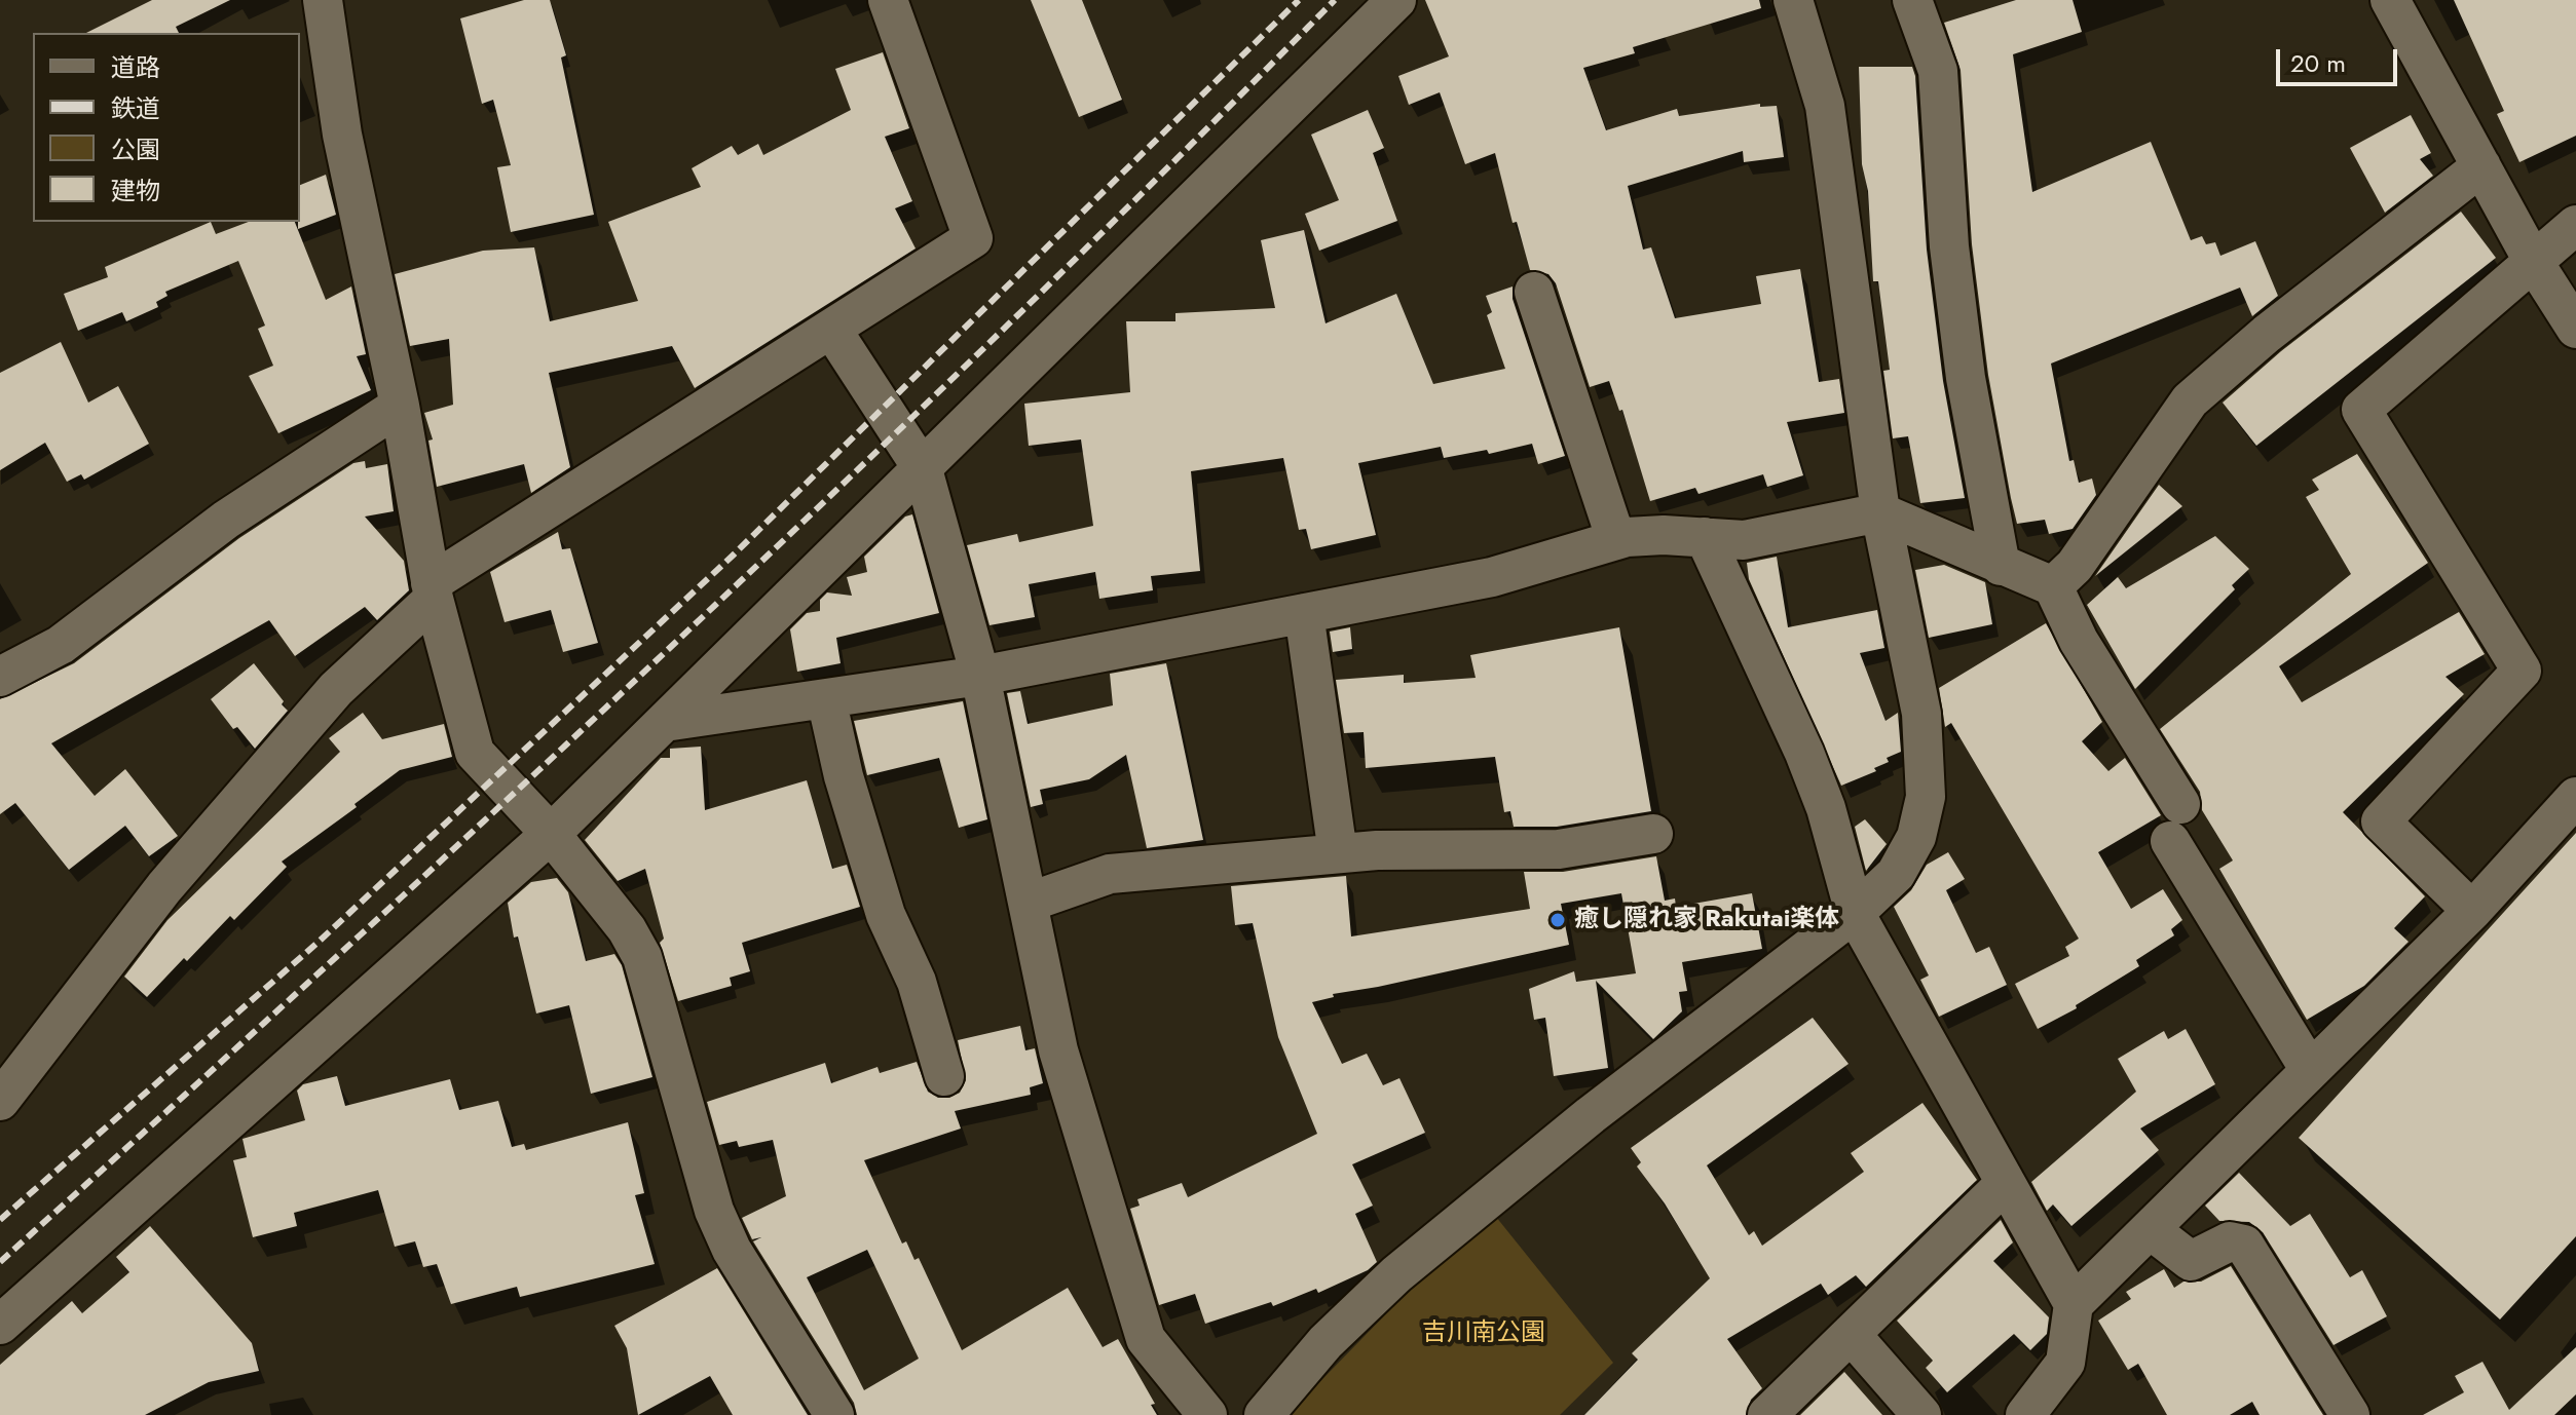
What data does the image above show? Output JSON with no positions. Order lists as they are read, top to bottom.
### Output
{
  "parks": ["吉川南公園"],
  "places": ["癒し隠れ家 Rakutai楽体"],
  "legend": [
    "道路",
    "鉄道",
    "公園",
    "建物"
  ],
  "scale_bar": "20 m"
}
